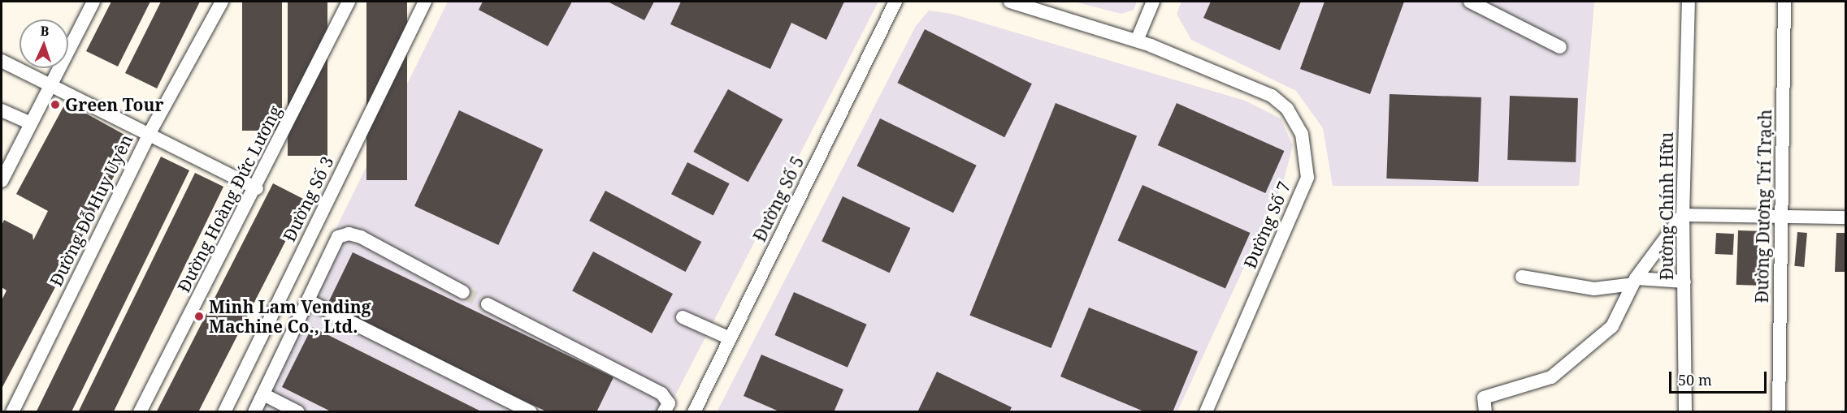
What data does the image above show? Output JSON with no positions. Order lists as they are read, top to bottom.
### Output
{
  "streets": {
    "street": [
      "Đường Hoàng Đức Lương",
      "Đường Số 3",
      "Đường Số 5",
      "Đường Chính Hữu",
      "Đường Dương Trí Trạch",
      "Đường Đỗ Huy Uyên",
      "Đường Số 7"
    ]
  },
  "places": ["Green Tour", "Minh Lam Vending Machine Co., Ltd."],
  "scale_bar": "50 m",
  "north": "top"
}
